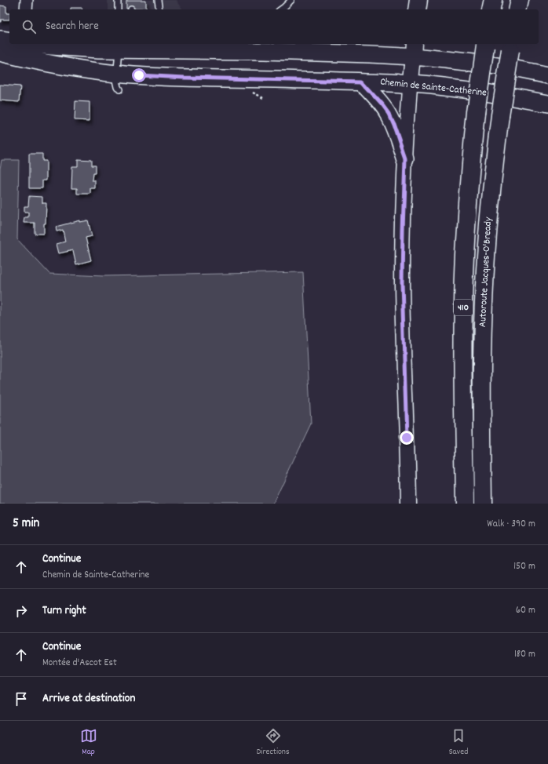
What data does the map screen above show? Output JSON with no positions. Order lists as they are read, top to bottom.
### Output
{
  "streets": {
    "highway": ["Autoroute Jacques-O'Bready", "410"],
    "main road": ["Chemin de Sainte-Catherine"]
  },
  "page": {
    "search": "Search here",
    "heading": ["5 min", "Walk · 390 m"],
    "list": [
      ["Continue", "Chemin de Sainte-Catherine", "150 m"],
      ["Turn right", "60 m"],
      ["Continue", "Montée d'Ascot Est", "180 m"],
      "Arrive at destination"
    ],
    "nav": ["Map", "Directions", "Saved"]
  }
}
